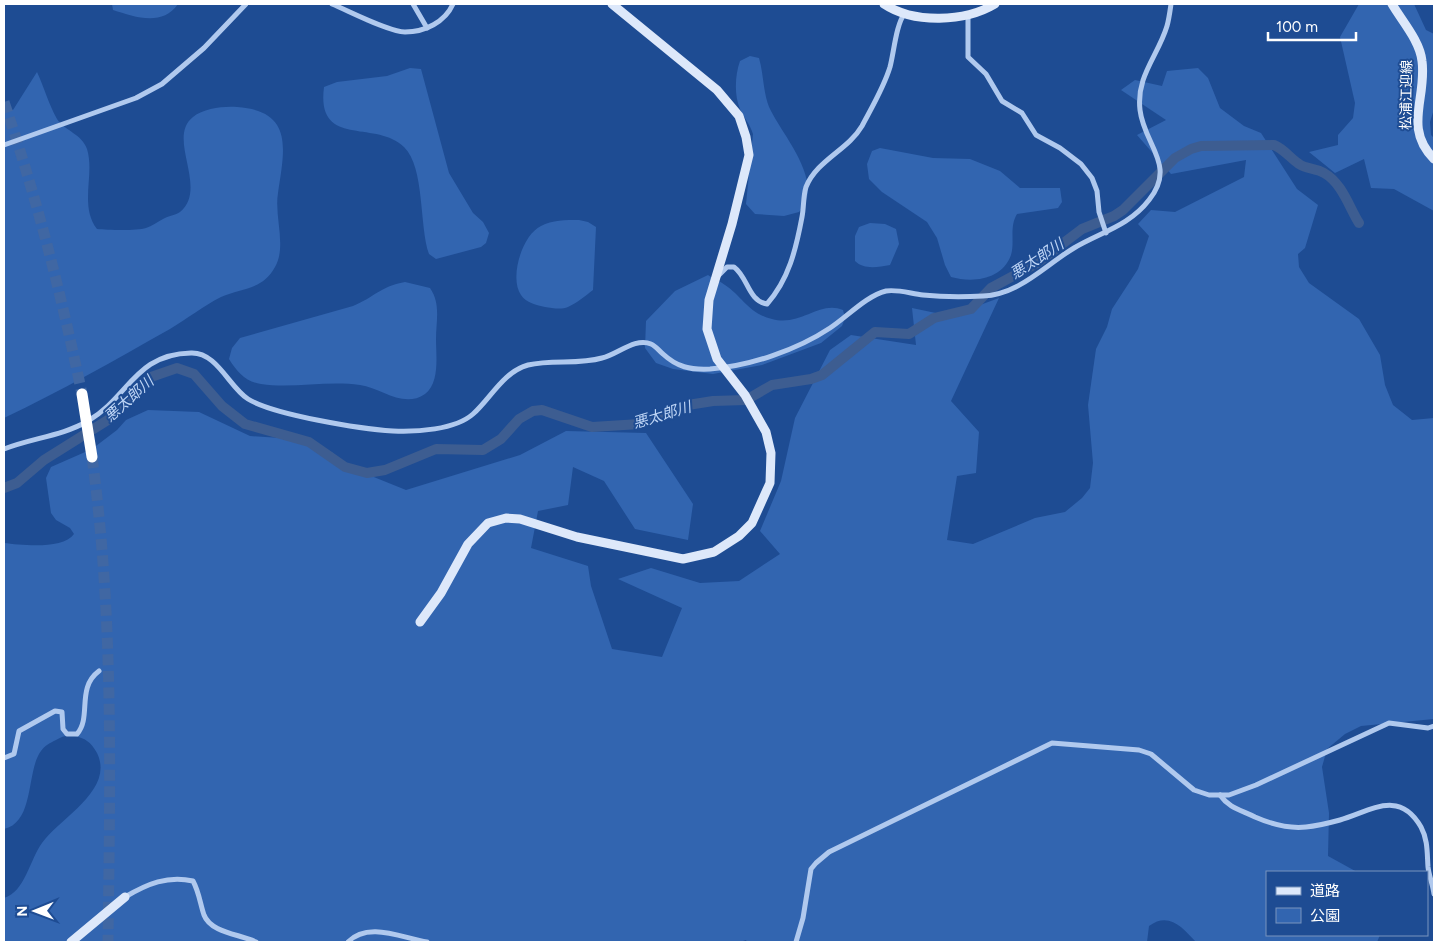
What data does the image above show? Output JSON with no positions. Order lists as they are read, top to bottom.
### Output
{
  "streets": {
    "street": ["松浦江迎線"]
  },
  "water": ["悪太郎川"],
  "legend": ["道路", "公園"],
  "scale_bar": "100 m",
  "north": "left"
}
